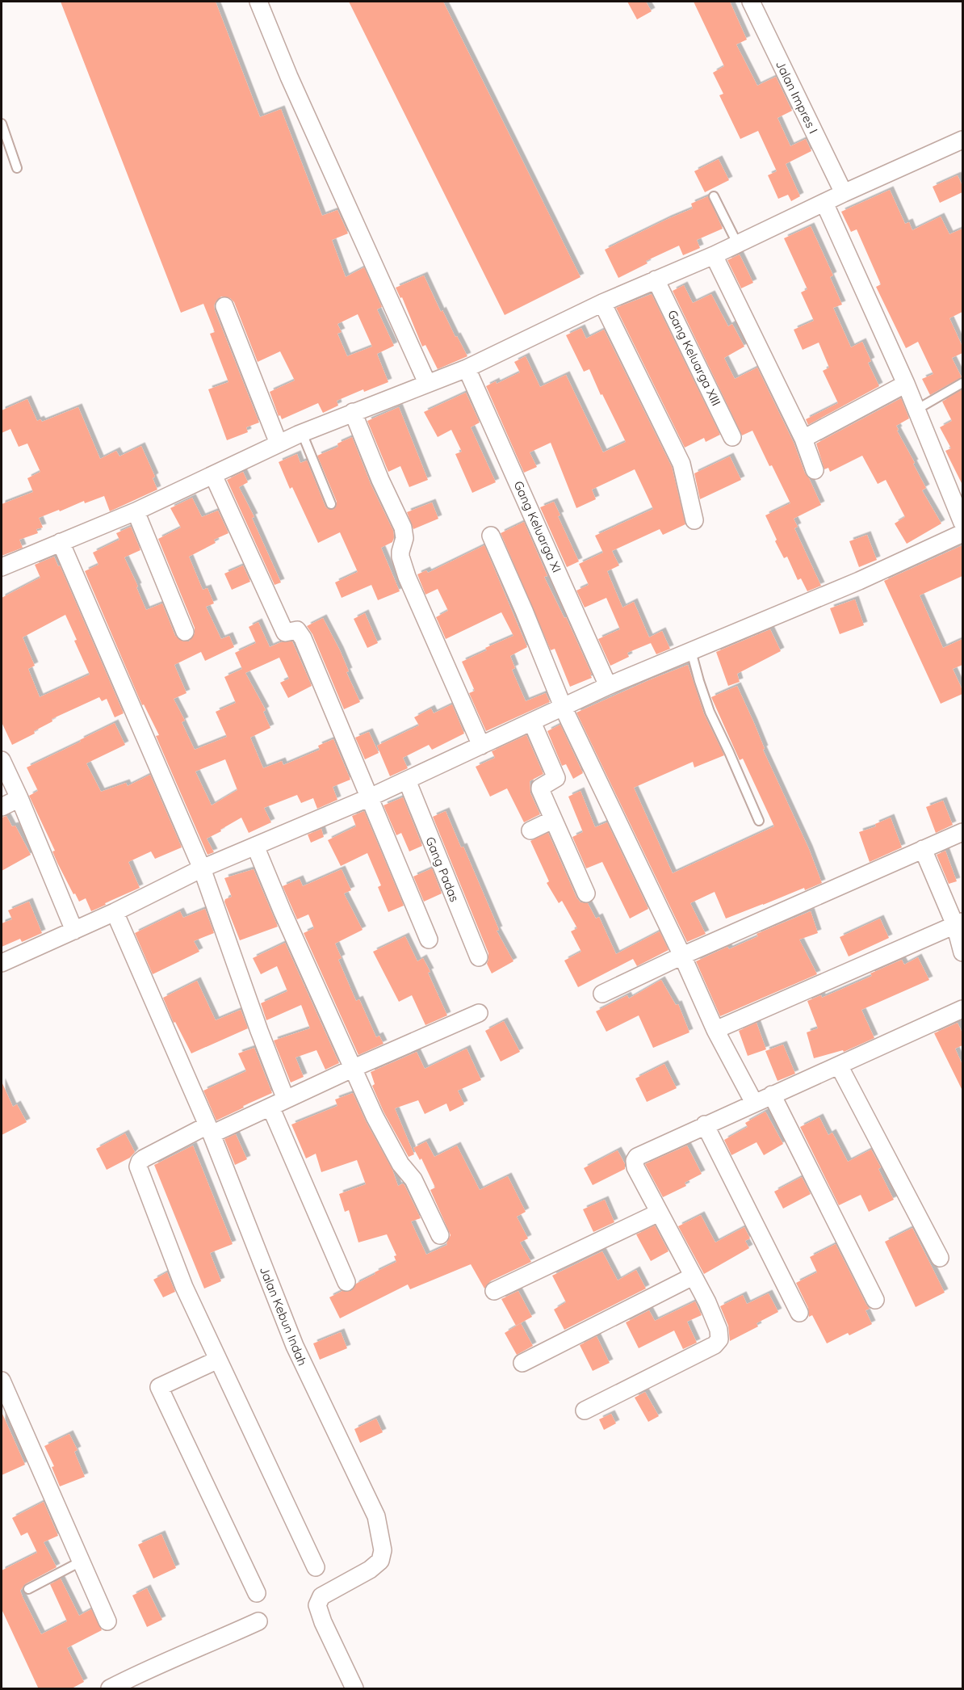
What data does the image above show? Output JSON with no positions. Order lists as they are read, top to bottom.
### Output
{
  "streets": {
    "street": [
      "Jalan Impres I",
      "Gang Keluarga XIII",
      "Gang Keluarga XI",
      "Gang Padas",
      "Jalan Kebun Indah"
    ]
  }
}
